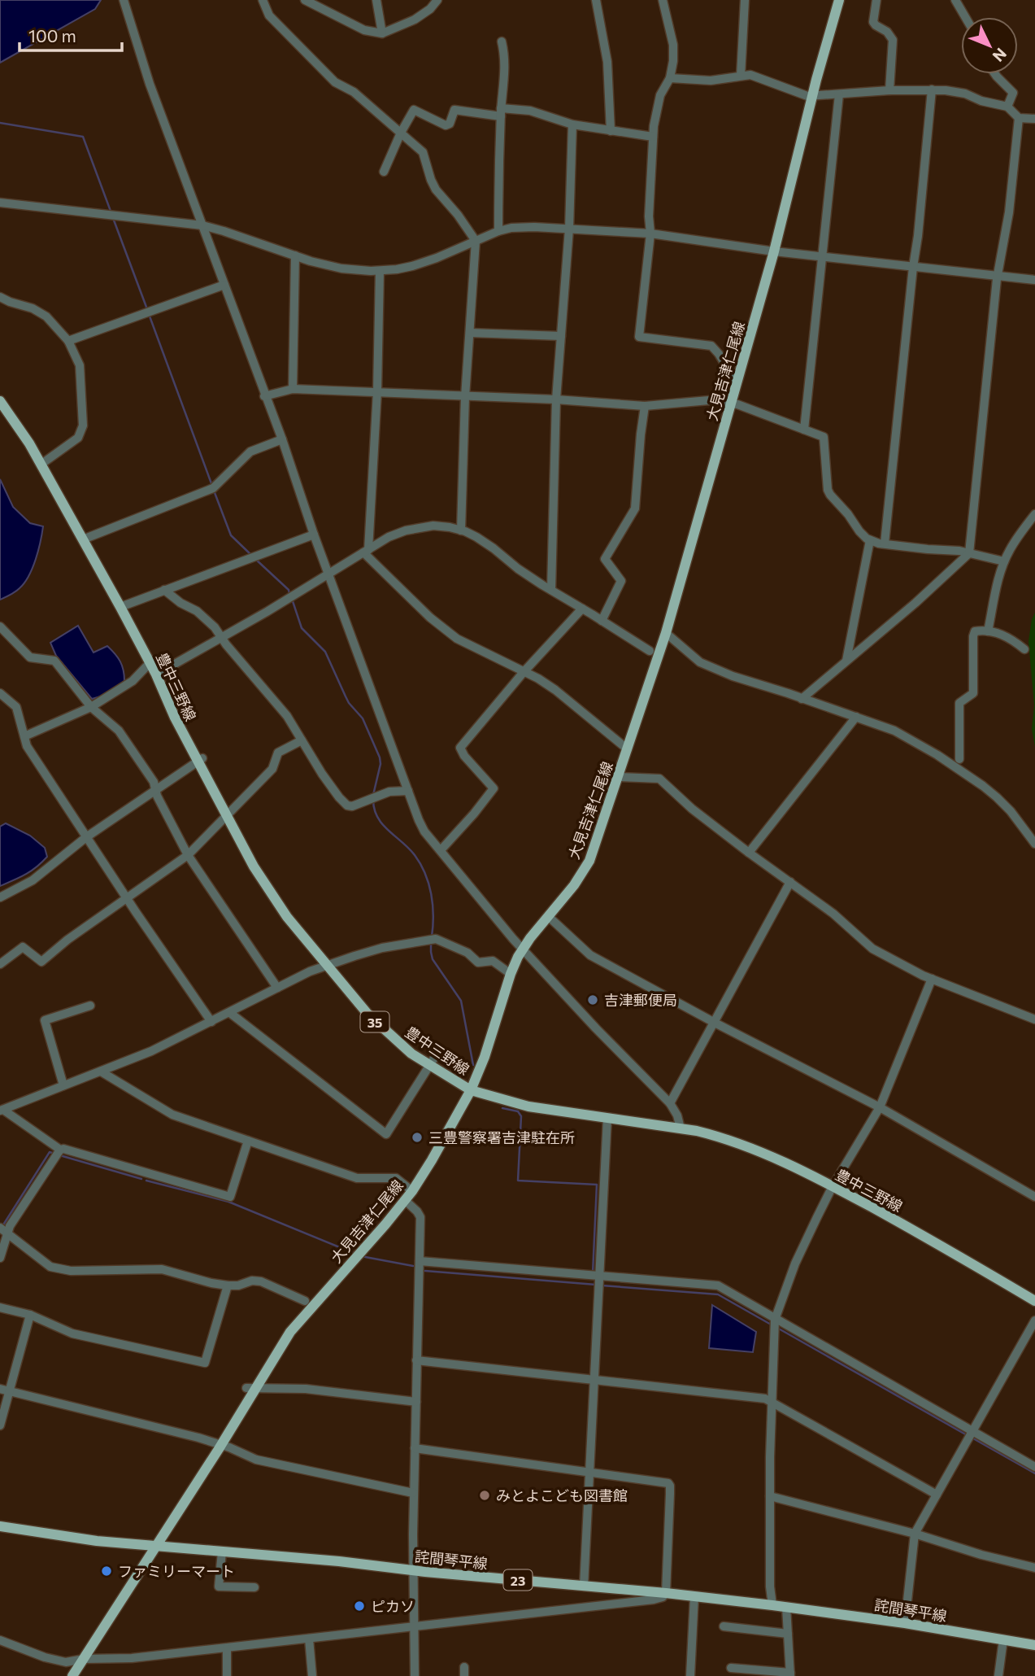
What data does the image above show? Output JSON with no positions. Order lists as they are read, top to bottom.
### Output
{
  "streets": {
    "main road": [
      "大見吉津仁尾線",
      "豊中三野線",
      "35",
      "詫間琴平線",
      "23"
    ]
  },
  "crossings": [
    ["大見吉津仁尾線", "豊中三野線"],
    ["大見吉津仁尾線", "詫間琴平線"]
  ],
  "places": [
    "吉津郵便局",
    "三豊警察署吉津駐在所",
    "みとよこども図書館",
    "ファミリーマート",
    "ピカソ"
  ],
  "scale_bar": "100 m",
  "north": "bottom right"
}
